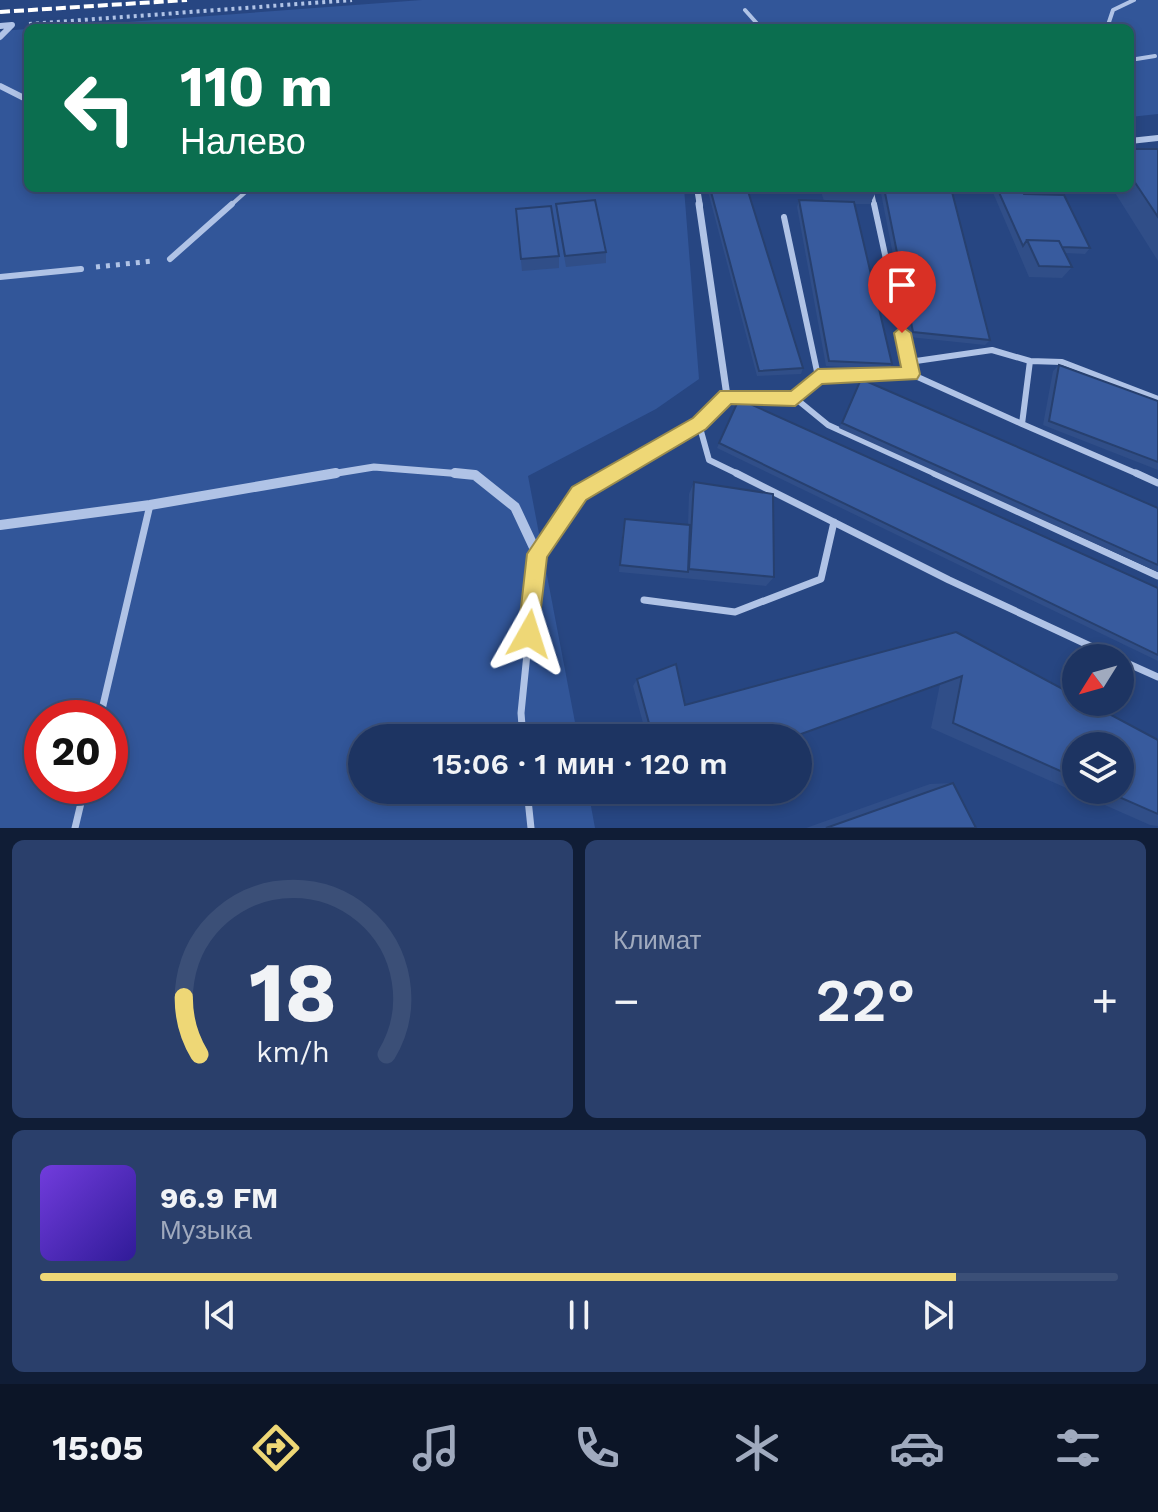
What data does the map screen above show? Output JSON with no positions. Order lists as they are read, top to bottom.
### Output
{
  "north": "bottom left",
  "page": {
    "turn": ["110 m", "Налево"],
    "limit": "20",
    "trip": "15:06 · 1 мин · 120 m",
    "tile": "Климат",
    "heat": ["−", "22°", "+"],
    "song": ["96.9 FM", "Музыка"],
    "tabs": "15:05",
    "gauge": ["18", "km/h"]
  }
}
